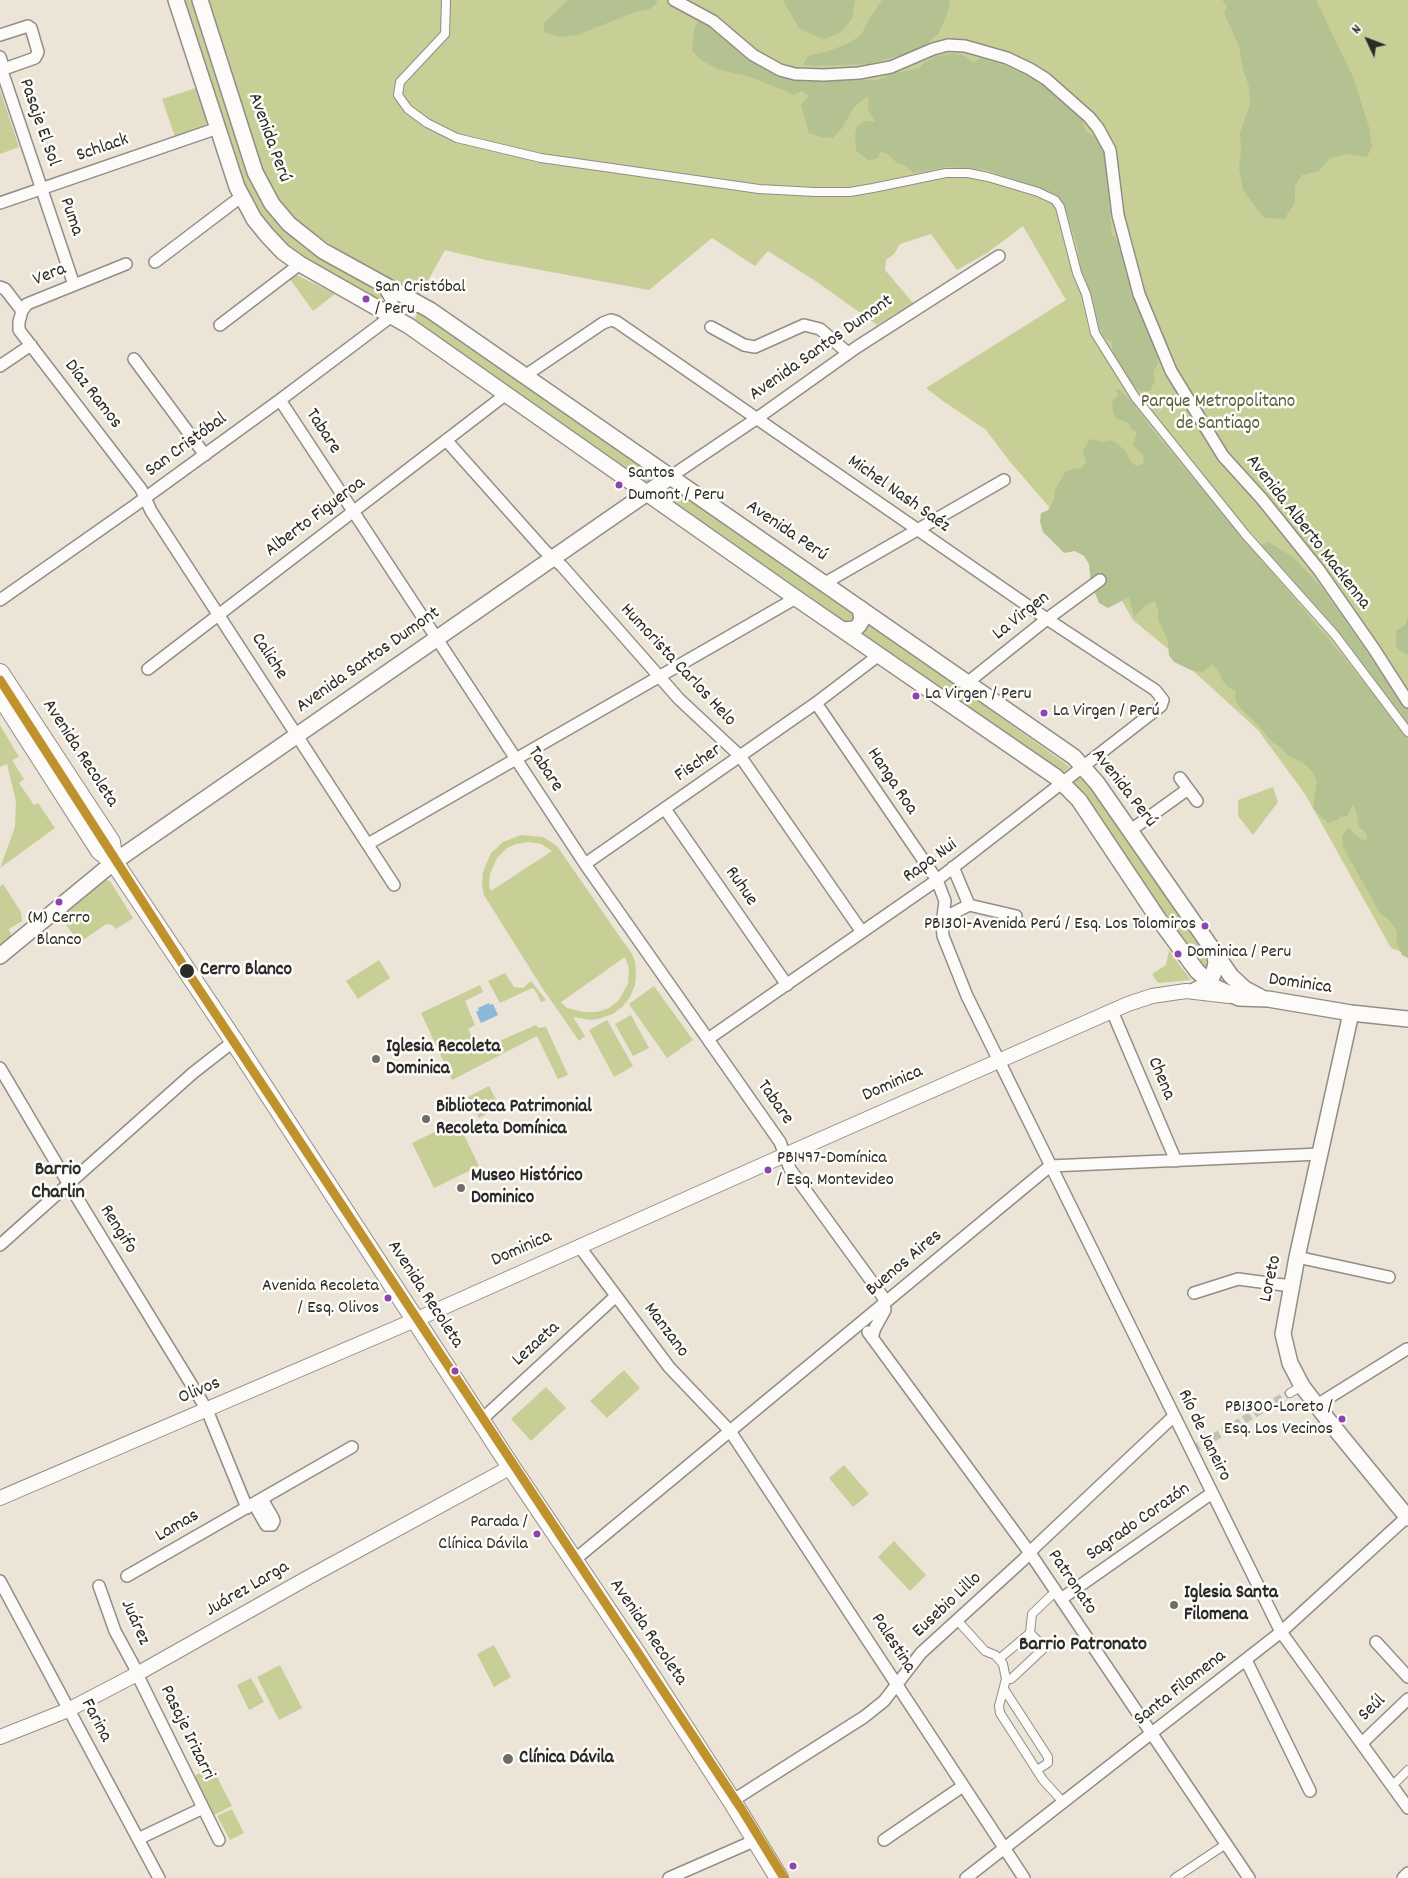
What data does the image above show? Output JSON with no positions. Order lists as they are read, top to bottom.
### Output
{
  "streets": {
    "main road": [
      "Avenida Perú",
      "Avenida Santos Dumont",
      "Avenida Recoleta",
      "Dominica",
      "Loreto"
    ],
    "street": [
      "Pasaje El Sol",
      "Schlack",
      "Puma",
      "Vera",
      "Díaz Ramos",
      "Tabare",
      "San Cristóbal",
      "Michel Nash Saéz",
      "Alberto Figueroa",
      "Avenida Alberto Mackenna",
      "La Virgen",
      "Caliche",
      "Humorista Carlos Helo",
      "Fischer",
      "Hanga Roa",
      "Rapa Nui",
      "Ruhue",
      "Chena",
      "Rengifo",
      "Buenos Aires",
      "Manzano",
      "Lezaeta",
      "Olivos",
      "Río de Janeiro",
      "Sagrado Corazón",
      "Lamas",
      "Patronato",
      "Juárez Larga",
      "Eusebio Lillo",
      "Juárez",
      "Palestina",
      "Santa Filomena",
      "Seúl",
      "Farina",
      "Pasaje Irizarri"
    ]
  },
  "crossings": [
    ["Pasaje El Sol", "Schlack"],
    ["Pasaje El Sol", "Puma"],
    ["Avenida Perú", "Avenida Santos Dumont"],
    ["Avenida Perú", "San Cristóbal"],
    ["Avenida Perú", "Michel Nash Saéz"],
    ["Avenida Perú", "La Virgen"],
    ["Avenida Perú", "Rapa Nui"],
    ["Avenida Perú", "Dominica"],
    ["Schlack", "Puma"],
    ["Puma", "Vera"],
    ["Vera", "Díaz Ramos"],
    ["Avenida Santos Dumont", "Tabare"],
    ["Avenida Santos Dumont", "Michel Nash Saéz"],
    ["Avenida Santos Dumont", "Caliche"],
    ["Avenida Santos Dumont", "Humorista Carlos Helo"],
    ["Avenida Santos Dumont", "Avenida Recoleta"],
    ["Díaz Ramos", "San Cristóbal"],
    ["Díaz Ramos", "Caliche"],
    ["Tabare", "San Cristóbal"],
    ["Tabare", "Alberto Figueroa"],
    ["Tabare", "Fischer"],
    ["Tabare", "Rapa Nui"],
    ["Tabare", "Dominica"],
    ["Tabare", "Buenos Aires"],
    ["San Cristóbal", "Caliche"],
    ["Michel Nash Saéz", "La Virgen"],
    ["Michel Nash Saéz", "Rapa Nui"],
    ["Alberto Figueroa", "Caliche"],
    ["Alberto Figueroa", "Humorista Carlos Helo"],
    ["Humorista Carlos Helo", "Fischer"],
    ["Humorista Carlos Helo", "Rapa Nui"],
    ["Avenida Recoleta", "Dominica"],
    ["Avenida Recoleta", "Buenos Aires"],
    ["Avenida Recoleta", "Lezaeta"],
    ["Avenida Recoleta", "Olivos"],
    ["Avenida Recoleta", "Juárez Larga"],
    ["Avenida Recoleta", "Eusebio Lillo"],
    ["Fischer", "Hanga Roa"],
    ["Fischer", "Ruhue"],
    ["Hanga Roa", "Rapa Nui"],
    ["Rapa Nui", "Ruhue"],
    ["Dominica", "Chena"],
    ["Dominica", "Loreto"],
    ["Dominica", "Manzano"],
    ["Dominica", "Olivos"],
    ["Dominica", "Río de Janeiro"],
    ["Rengifo", "Olivos"],
    ["Buenos Aires", "Manzano"],
    ["Buenos Aires", "Río de Janeiro"],
    ["Buenos Aires", "Patronato"],
    ["Buenos Aires", "Palestina"],
    ["Loreto", "Santa Filomena"],
    ["Manzano", "Lezaeta"],
    ["Manzano", "Palestina"],
    ["Río de Janeiro", "Sagrado Corazón"],
    ["Río de Janeiro", "Eusebio Lillo"],
    ["Río de Janeiro", "Santa Filomena"],
    ["Río de Janeiro", "Seúl"],
    ["Sagrado Corazón", "Patronato"],
    ["Patronato", "Eusebio Lillo"],
    ["Patronato", "Santa Filomena"],
    ["Juárez Larga", "Juárez"],
    ["Juárez Larga", "Farina"],
    ["Juárez Larga", "Pasaje Irizarri"],
    ["Eusebio Lillo", "Palestina"],
    ["Juárez", "Pasaje Irizarri"],
    ["Palestina", "Santa Filomena"],
    ["Farina", "Pasaje Irizarri"]
  ],
  "districts": ["Barrio Charlin", "Barrio Patronato"],
  "parks": ["Parque Metropolitano de Santiago"],
  "places": [
    "San Cristóbal / Peru",
    "Santos Dumont / Peru",
    "La Virgen / Peru",
    "La Virgen / Perú",
    "(M) Cerro Blanco",
    "PB1301-Avenida Perú / Esq. Los Tolomiros",
    "Dominica / Peru",
    "Cerro Blanco",
    "Iglesia Recoleta Dominica",
    "Biblioteca Patrimonial Recoleta Domínica",
    "PB1497-Domínica / Esq. Montevideo",
    "Museo Histórico Dominico",
    "Avenida Recoleta / Esq. Olivos",
    "PB1300-Loreto / Esq. Los Vecinos",
    "Parada / Clínica Dávila",
    "Iglesia Santa Filomena",
    "Clínica Dávila"
  ],
  "north": "top left"
}
